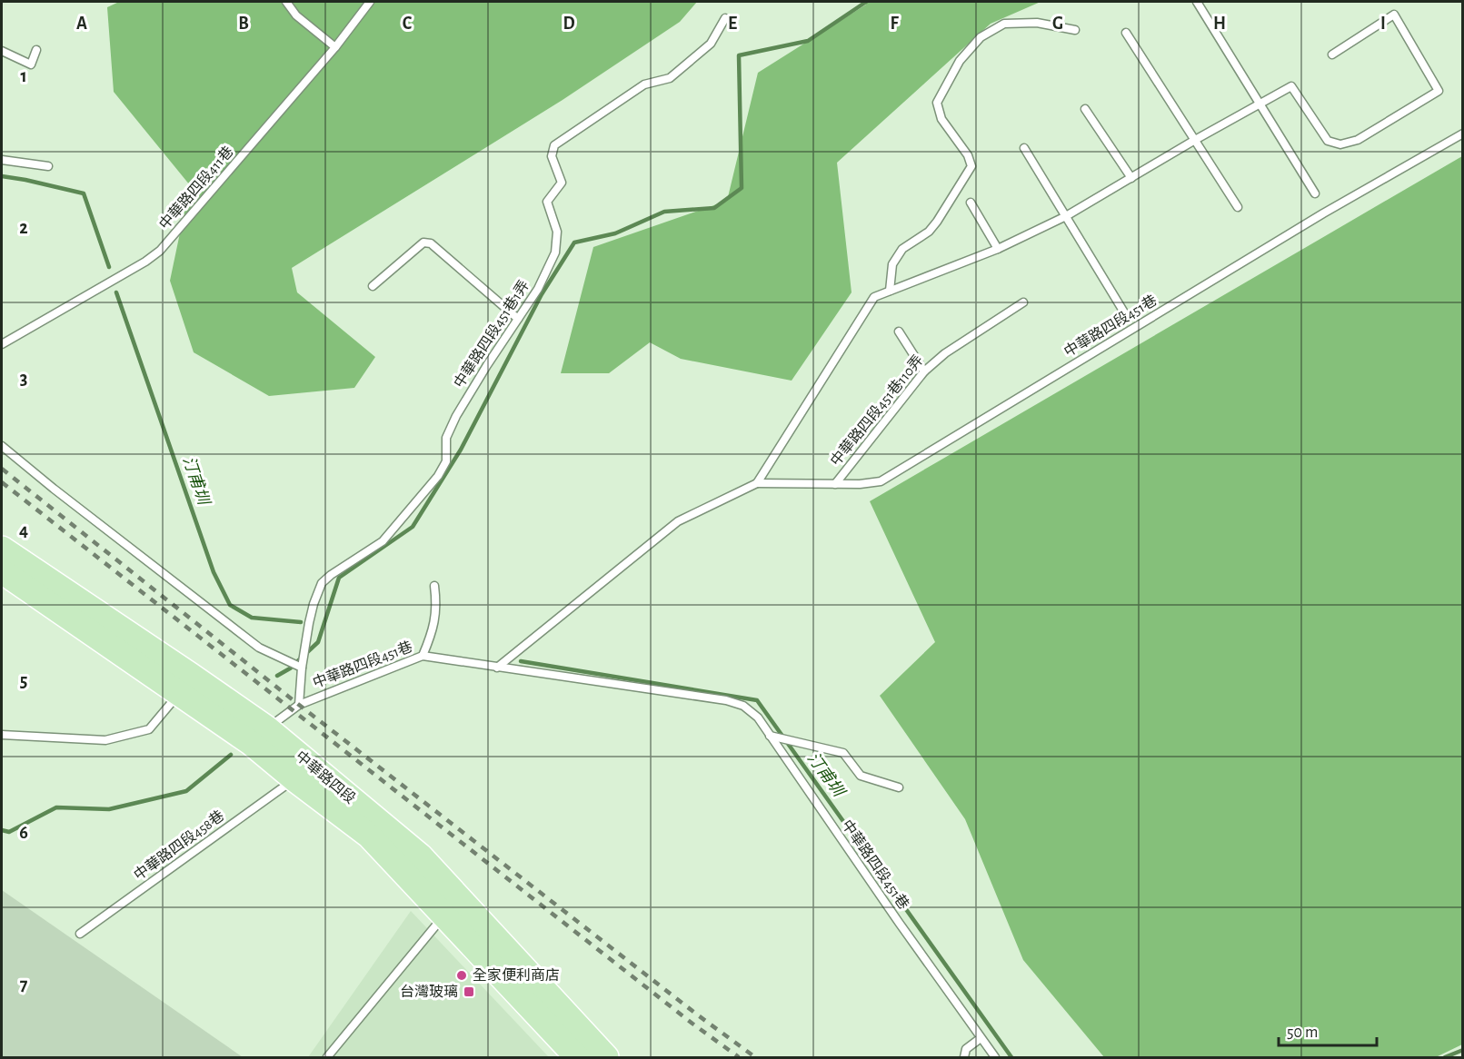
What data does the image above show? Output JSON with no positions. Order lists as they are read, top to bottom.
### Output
{
  "streets": {
    "main road": ["中華路四段"],
    "lane": [
      "中華路四段411巷",
      "中華路四段451巷",
      "中華路四段451巷1弄",
      "中華路四段451巷110弄",
      "中華路四段458巷"
    ]
  },
  "crossings": [
    ["中華路四段451巷", "中華路四段451巷1弄"],
    ["中華路四段451巷", "中華路四段451巷110弄"],
    ["中華路四段451巷", "中華路四段"],
    ["中華路四段", "中華路四段458巷"]
  ],
  "water": ["汀甫圳"],
  "places": {
    "other": ["全家便利商店"],
    "transit": ["台灣玻璃"]
  },
  "scale_bar": "50 m",
  "grid": {
    "columns": [
      "A",
      "B",
      "C",
      "D",
      "E",
      "F",
      "G",
      "H",
      "I"
    ],
    "rows": [
      "1",
      "2",
      "3",
      "4",
      "5",
      "6",
      "7"
    ]
  }
}
